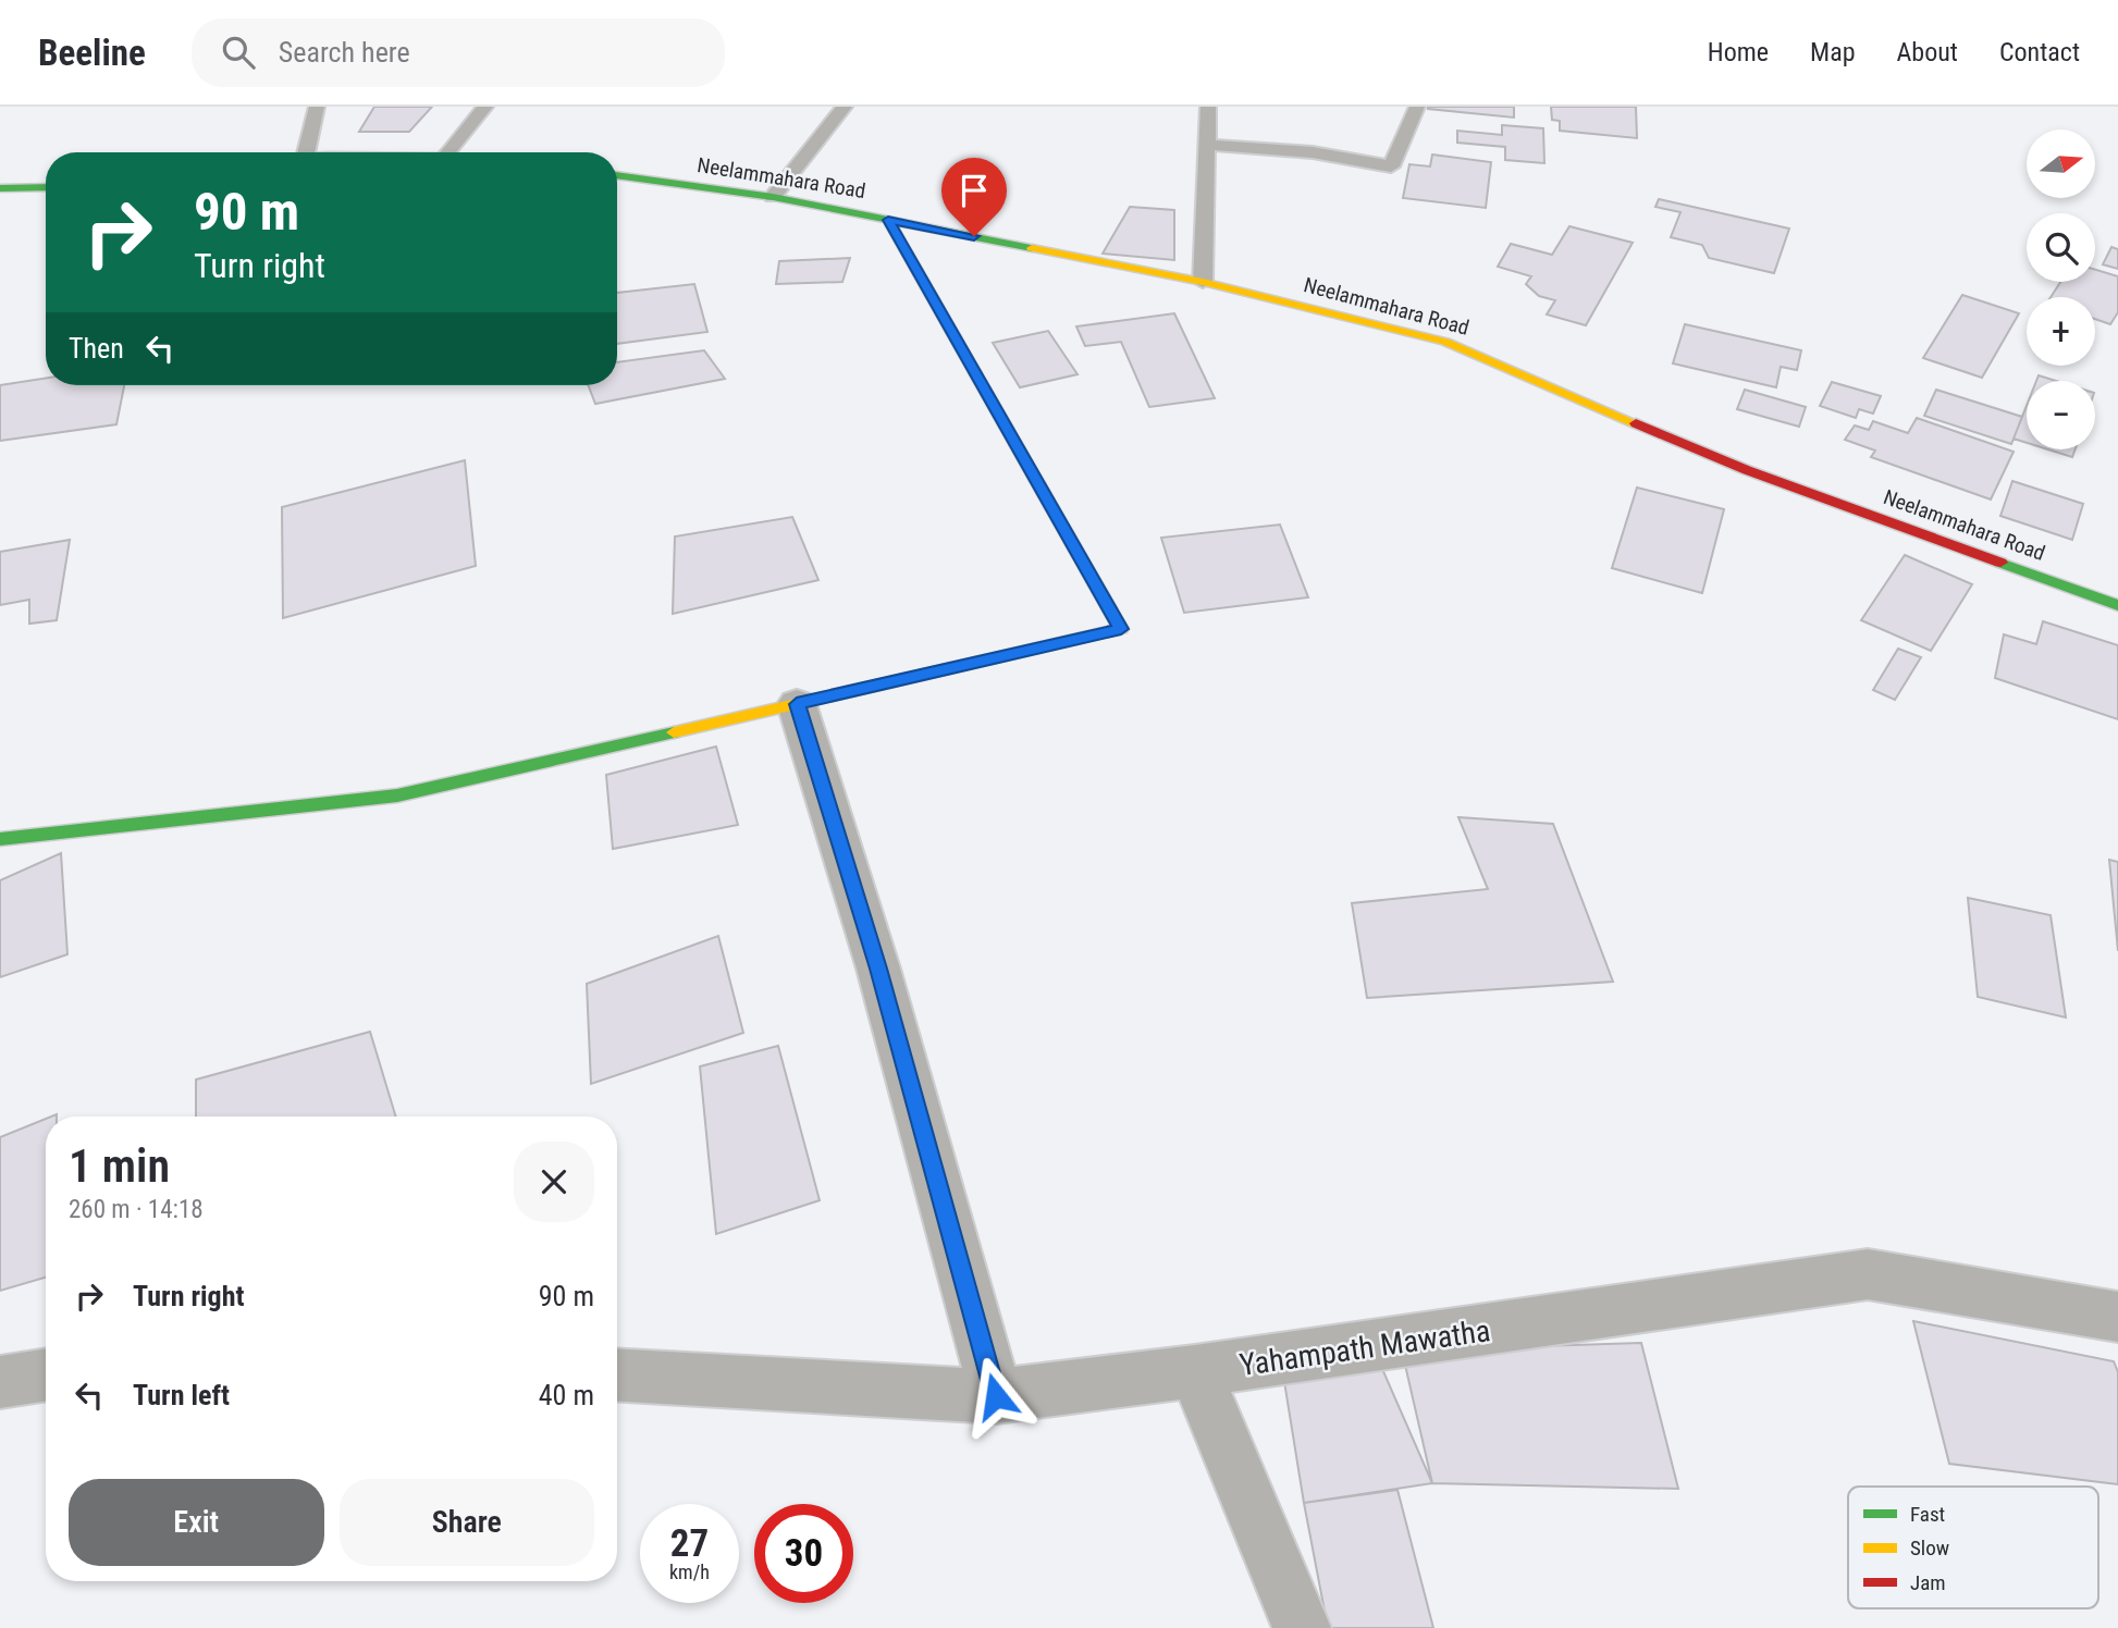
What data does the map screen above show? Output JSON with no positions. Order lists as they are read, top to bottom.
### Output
{
  "streets": {
    "street": ["Neelammahara Road", "Yahampath Mawatha"]
  },
  "legend": ["Fast", "Slow", "Jam"],
  "north": "right",
  "page": {
    "header": "Beeline",
    "search": "Search here",
    "nav": [
      "Home",
      "Map",
      "About",
      "Contact"
    ],
    "map_buttons": ["+", "−"],
    "turn": ["90 m", "Turn right"],
    "then": "Then",
    "heading": ["1 min", "260 m · 14:18"],
    "list": [
      {
        "name": "Turn right",
        "value": "90 m"
      },
      {
        "name": "Turn left",
        "value": "40 m"
      }
    ],
    "buttons": ["Exit", "Share"],
    "speed": "27 km/h",
    "limit": "30"
  }
}
